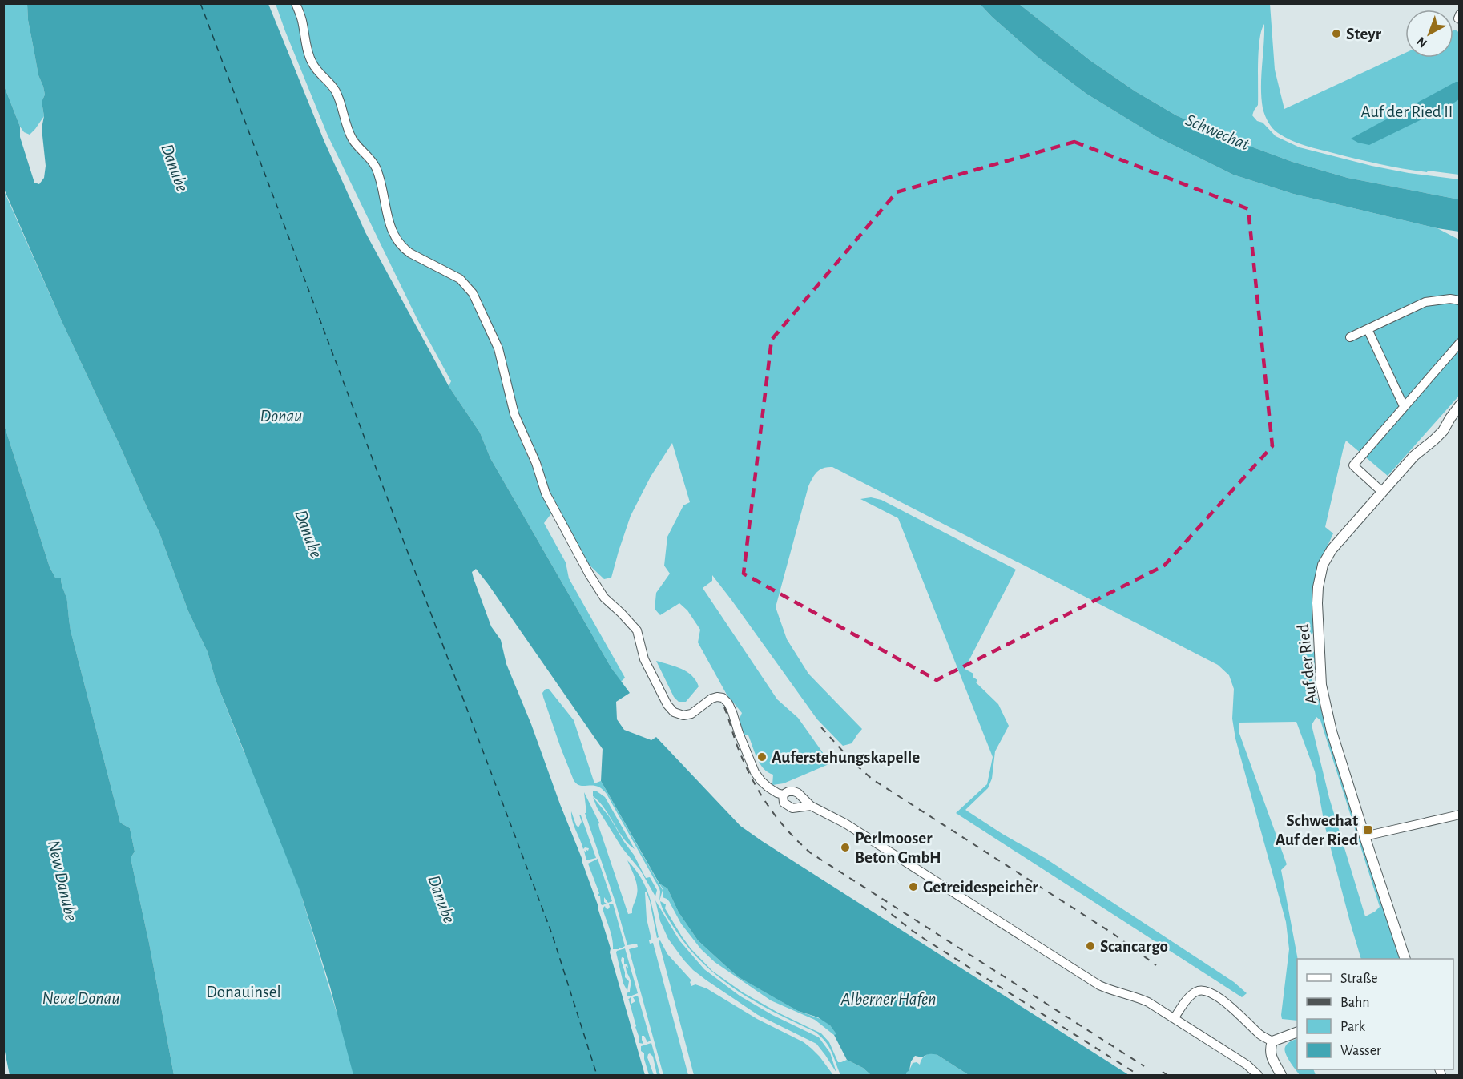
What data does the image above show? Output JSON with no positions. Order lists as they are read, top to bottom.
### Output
{
  "streets": {
    "main road": ["Auf der Ried"]
  },
  "water": [
    "Schwechat",
    "Danube",
    "Donau",
    "New Danube",
    "Neue Donau",
    "Alberner Hafen"
  ],
  "parks": ["Auf der Ried II", "Donauinsel"],
  "places": {
    "other": [
      "Steyr",
      "Auferstehungskapelle",
      "Perlmooser Beton GmbH",
      "Getreidespeicher",
      "Scancargo"
    ],
    "transit": ["Schwechat Auf der Ried"]
  },
  "legend": [
    "Straße",
    "Bahn",
    "Park",
    "Wasser"
  ],
  "north": "bottom left"
}
